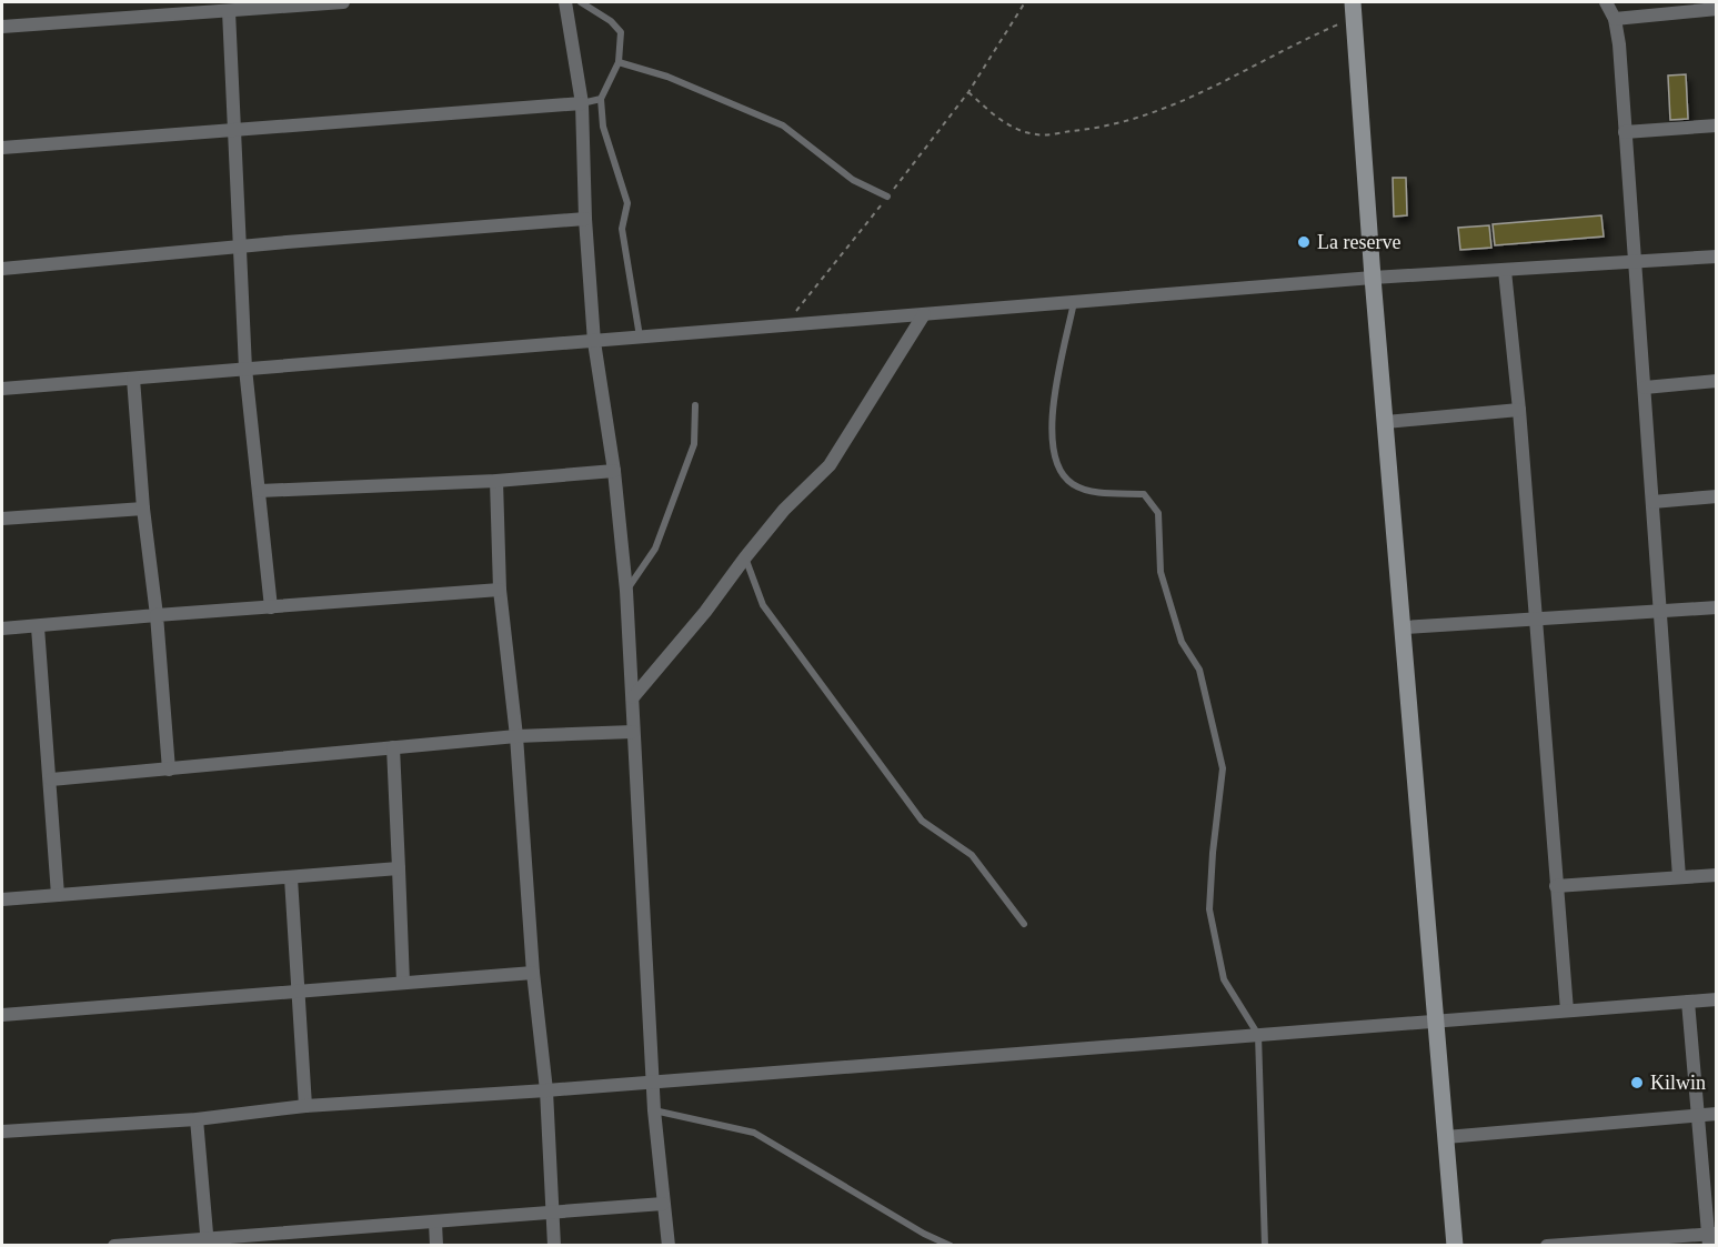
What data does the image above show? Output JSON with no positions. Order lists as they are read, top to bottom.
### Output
{
  "places": ["La reserve", "Kilwin"]
}
